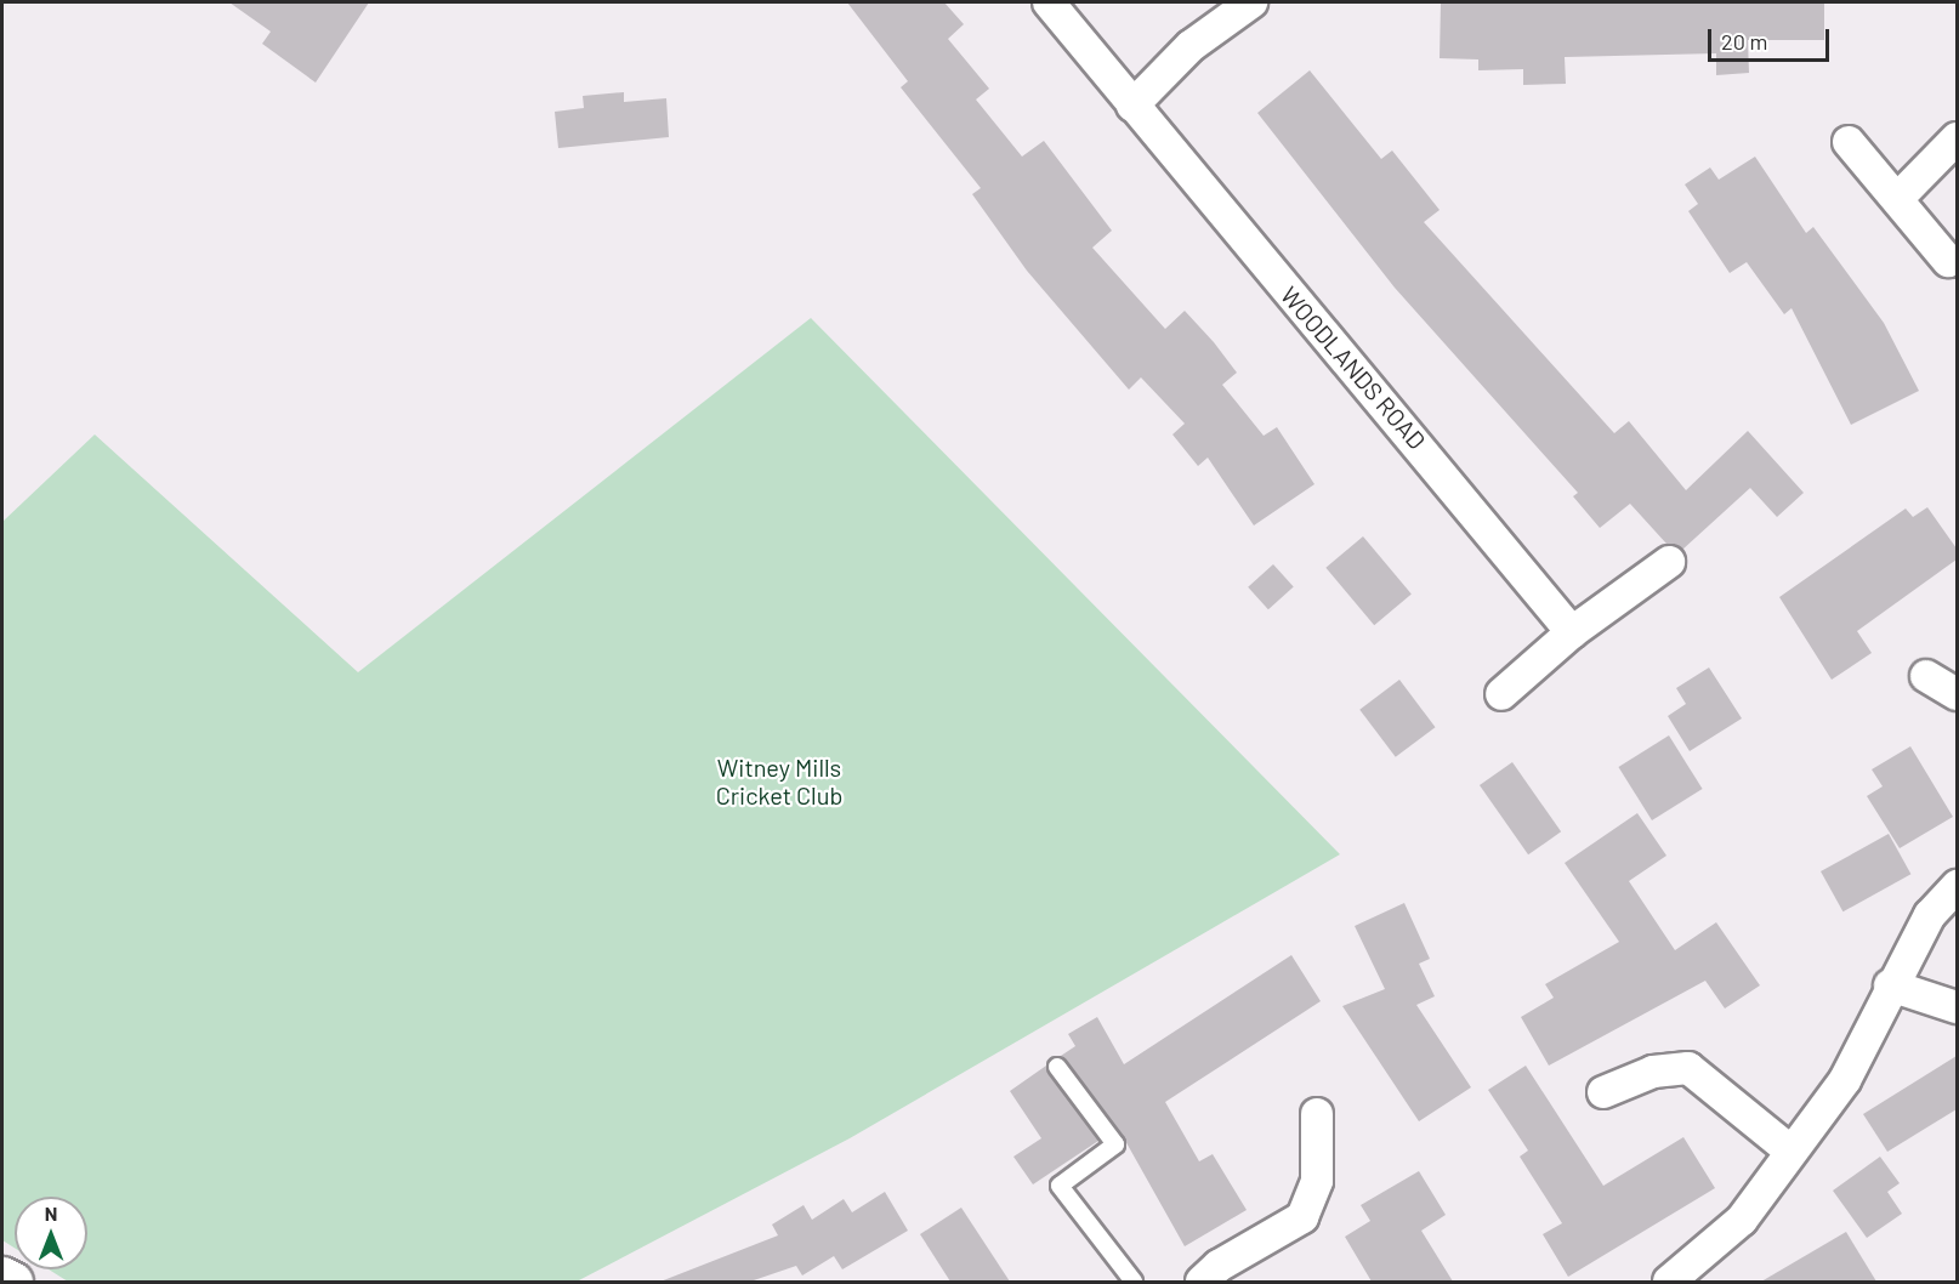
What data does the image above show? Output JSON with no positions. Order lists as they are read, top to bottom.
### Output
{
  "streets": {
    "street": ["WOODLANDS ROAD"]
  },
  "parks": ["Witney Mills Cricket Club"],
  "scale_bar": "20 m",
  "north": "top"
}
